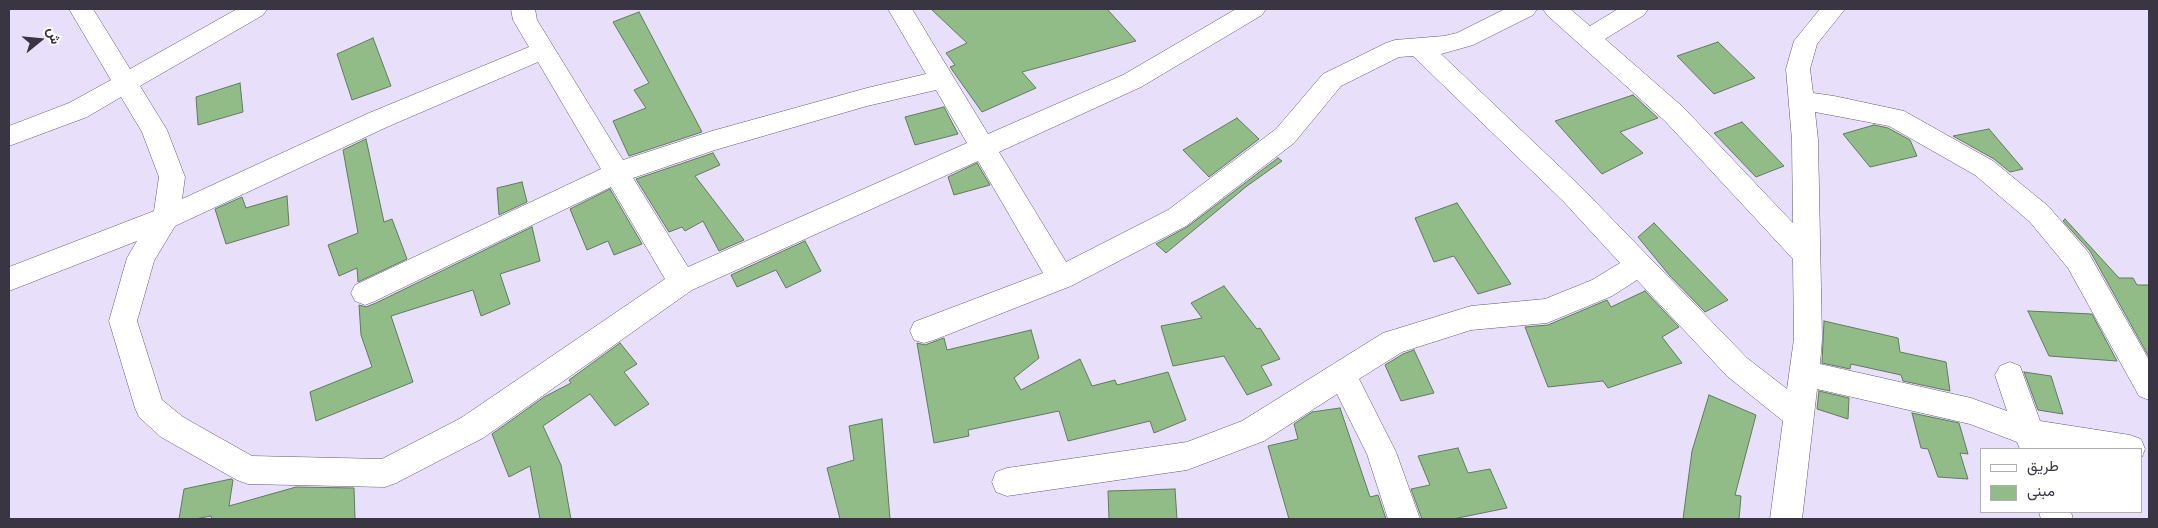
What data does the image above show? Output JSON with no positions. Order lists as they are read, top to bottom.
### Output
{
  "legend": ["طريق", "مبنى"],
  "north": "right"
}
